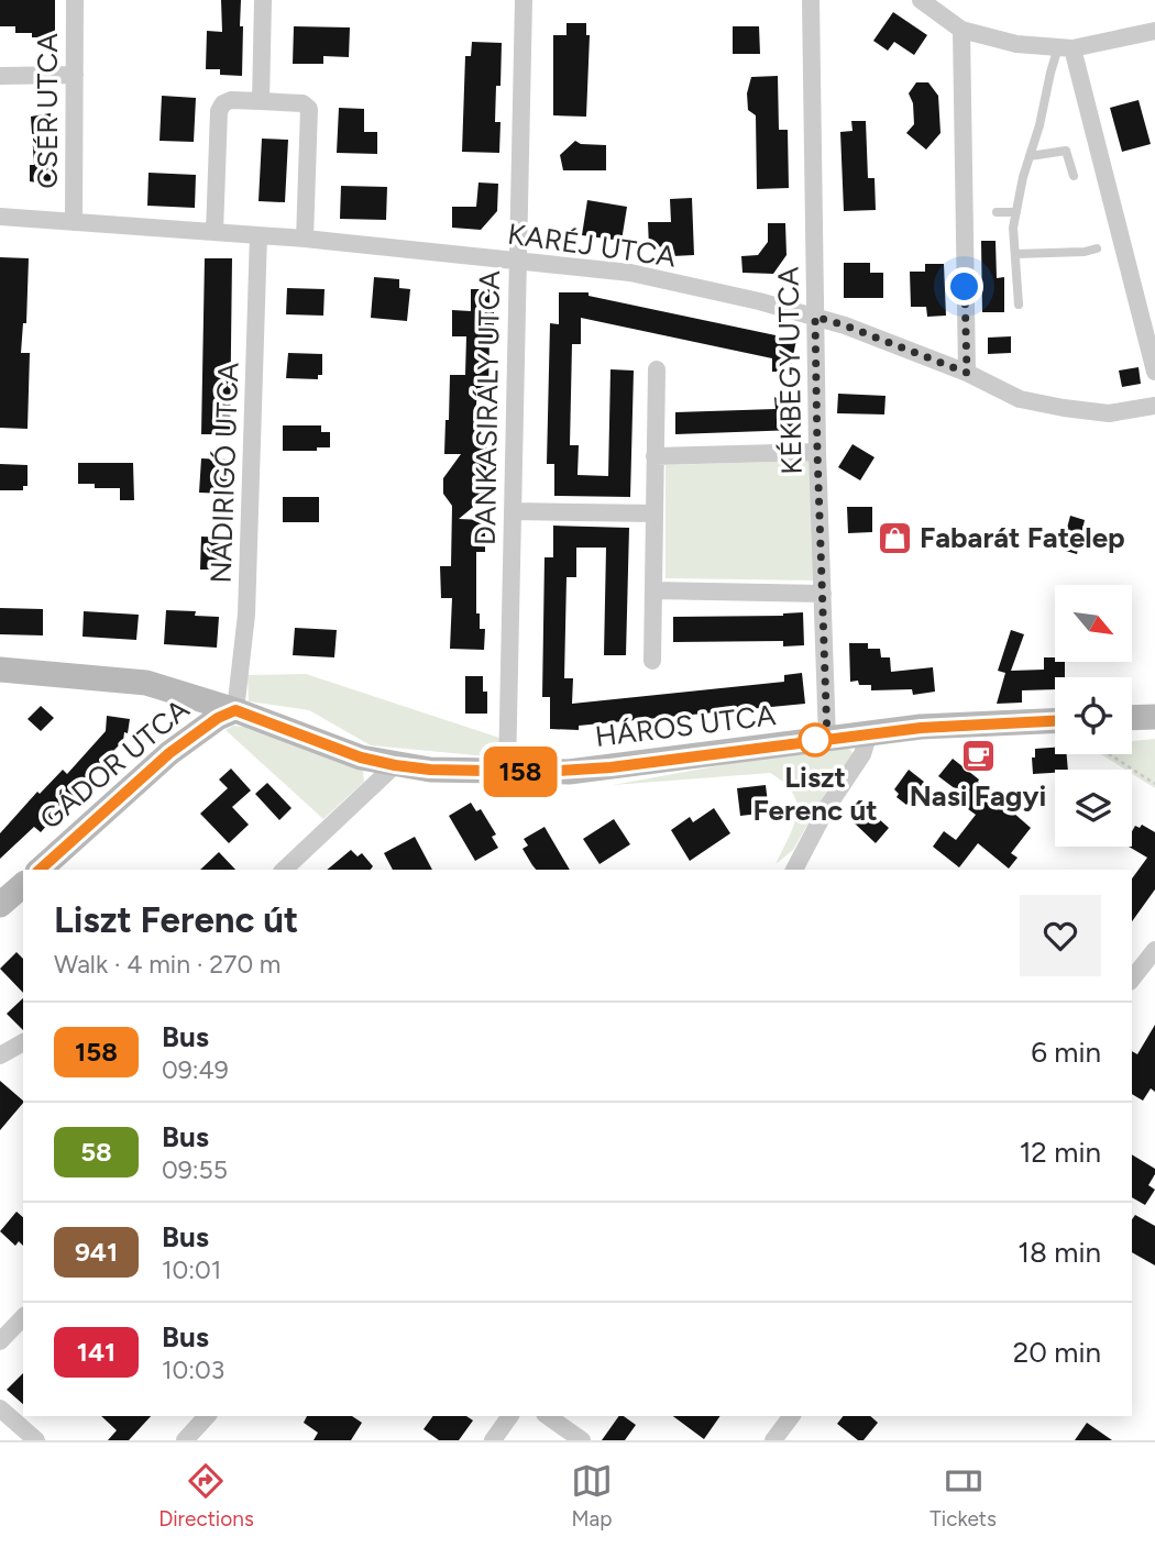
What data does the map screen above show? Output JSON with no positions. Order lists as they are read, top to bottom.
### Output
{
  "streets": {
    "street": [
      "CSÉR UTCA",
      "KARÉJ UTCA",
      "KÉKBEGY UTCA",
      "DANKASIRÁLY UTCA",
      "NÁDIRIGÓ UTCA",
      "HÁROS UTCA",
      "GÁDOR UTCA"
    ]
  },
  "crossings": [
    ["CSÉR UTCA", "KARÉJ UTCA"],
    ["KARÉJ UTCA", "KÉKBEGY UTCA"],
    ["KARÉJ UTCA", "DANKASIRÁLY UTCA"],
    ["KARÉJ UTCA", "NÁDIRIGÓ UTCA"],
    ["KÉKBEGY UTCA", "HÁROS UTCA"],
    ["DANKASIRÁLY UTCA", "HÁROS UTCA"],
    ["NÁDIRIGÓ UTCA", "HÁROS UTCA"],
    ["NÁDIRIGÓ UTCA", "GÁDOR UTCA"],
    ["HÁROS UTCA", "GÁDOR UTCA"]
  ],
  "places": {
    "shop": ["Fabarát Fatelep"],
    "other": ["Liszt Ferenc út"],
    "cafe": ["Nasi Fagyi"]
  },
  "lines": ["bus line 158"],
  "north": "bottom right",
  "page": {
    "on_map": "158",
    "heading": ["Liszt Ferenc út", "Walk · 4 min · 270 m"],
    "list": [
      {
        "mark": "158",
        "name": "Bus",
        "note": "09:49",
        "value": "6 min"
      },
      {
        "mark": "58",
        "name": "Bus",
        "note": "09:55",
        "value": "12 min"
      },
      {
        "mark": "941",
        "name": "Bus",
        "note": "10:01",
        "value": "18 min"
      },
      {
        "mark": "141",
        "name": "Bus",
        "note": "10:03",
        "value": "20 min"
      }
    ],
    "tabs": ["Directions", "Map", "Tickets"]
  }
}
